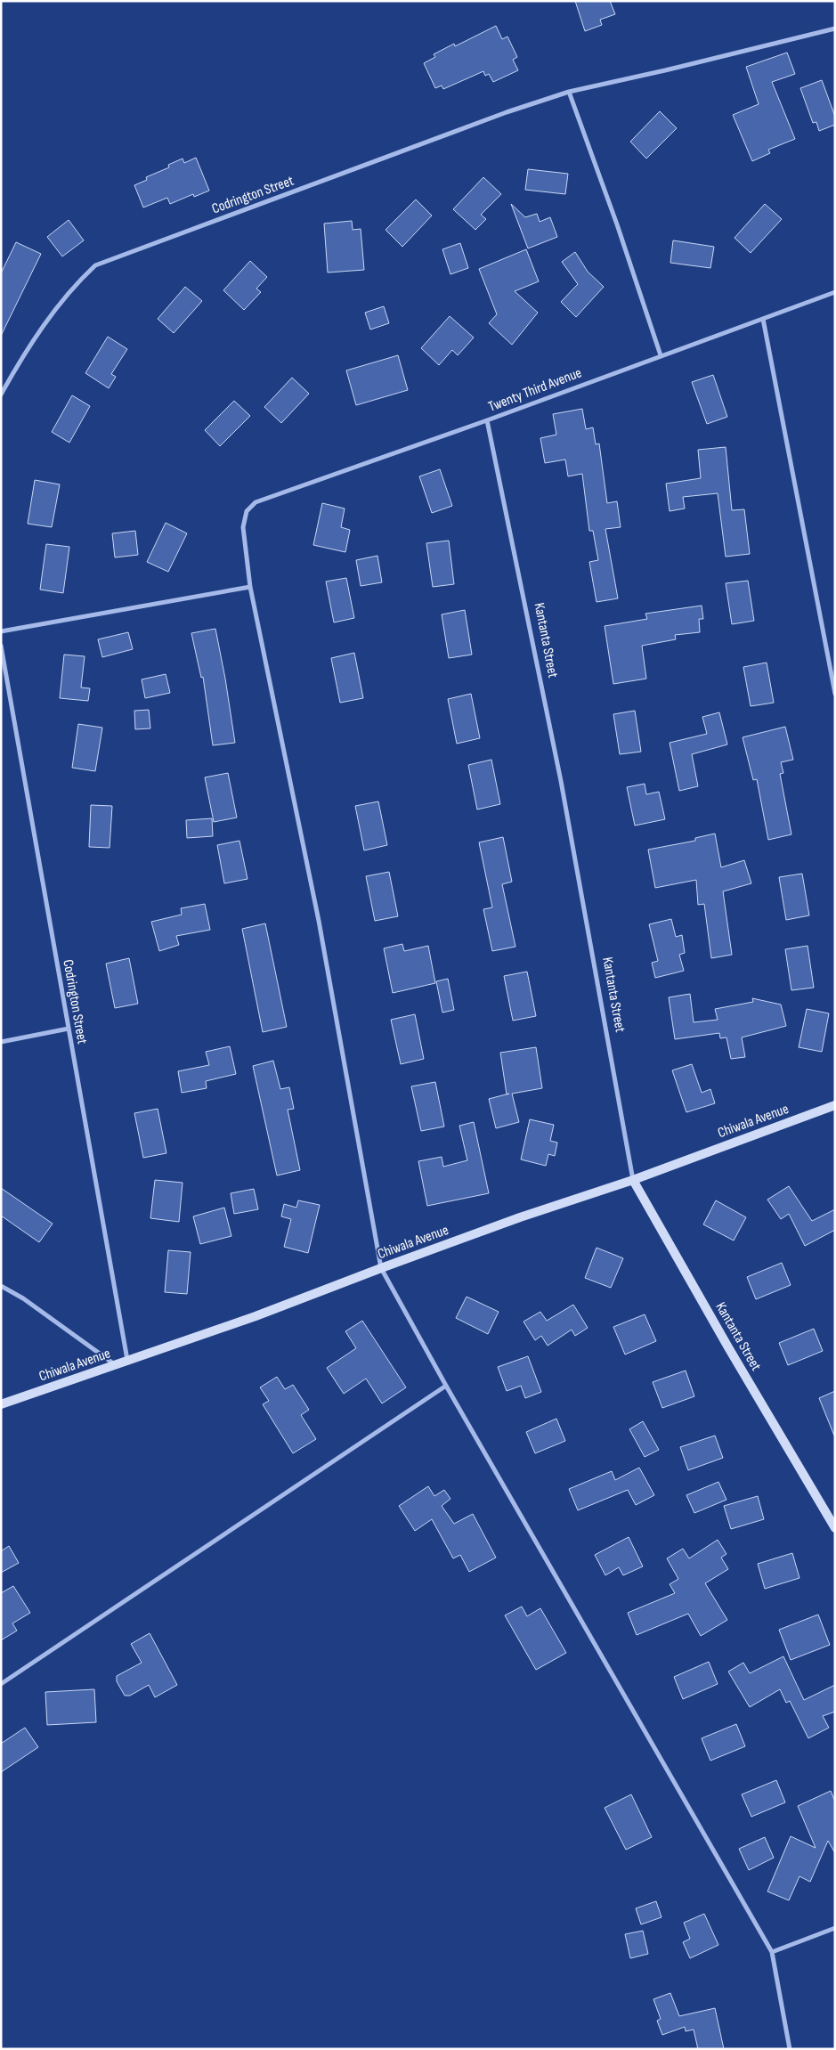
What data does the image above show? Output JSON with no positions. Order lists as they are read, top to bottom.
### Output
{
  "streets": {
    "main road": ["Kantanta Street", "Chiwala Avenue"],
    "street": ["Codrington Street", "Twenty Third Avenue"]
  },
  "crossings": [
    ["Codrington Street", "Chiwala Avenue"],
    ["Twenty Third Avenue", "Kantanta Street"],
    ["Kantanta Street", "Chiwala Avenue"]
  ]
}
